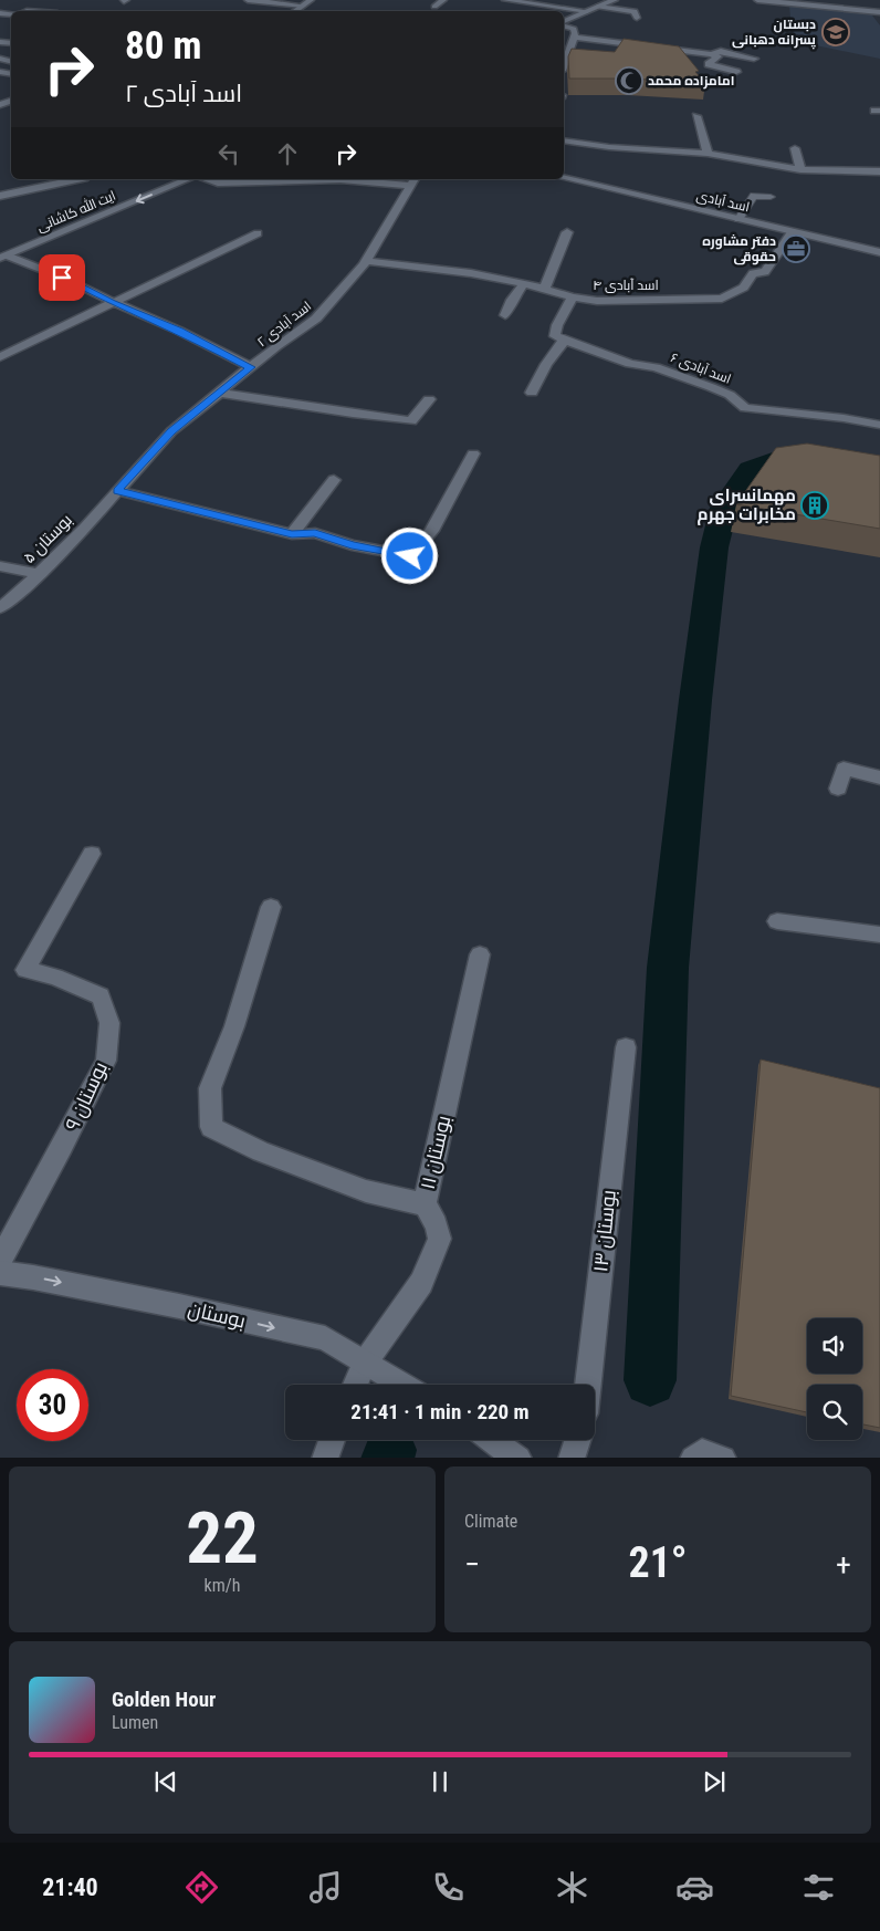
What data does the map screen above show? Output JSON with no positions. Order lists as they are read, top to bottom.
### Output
{
  "streets": {
    "street": [
      "اسد آبادی",
      "ایت الله کاشانی",
      "اسد آبادی ۴",
      "اسد آبادی ۲",
      "اسد آبادی ۶",
      "بوستان ۵",
      "بوستان ۹",
      "بوستان ۱۱",
      "بوستان ۱۳",
      "بوستان"
    ]
  },
  "crossings": [
    ["اسد آبادی", "اسد آبادی ۴"],
    ["اسد آبادی ۴", "اسد آبادی ۲"],
    ["اسد آبادی ۲", "بوستان ۵"],
    ["بوستان ۱۱", "بوستان"]
  ],
  "one_way": ["بوستان"],
  "places": {
    "school or university": ["دبستان پسرانه دهبانی"],
    "mosque": ["امامزاده محمد"],
    "office": ["دفتر مشاوره حقوقی"],
    "building": ["مهمانسرای مخابرات جهرم"]
  },
  "page": {
    "turn": ["80 m", "اسد آبادی ۲"],
    "limit": "30",
    "trip": "21:41 · 1 min · 220 m",
    "tile": [
      ["22", "km/h"],
      "Climate"
    ],
    "heat": ["−", "21°", "+"],
    "song": ["Golden Hour", "Lumen"],
    "tabs": "21:40"
  }
}
